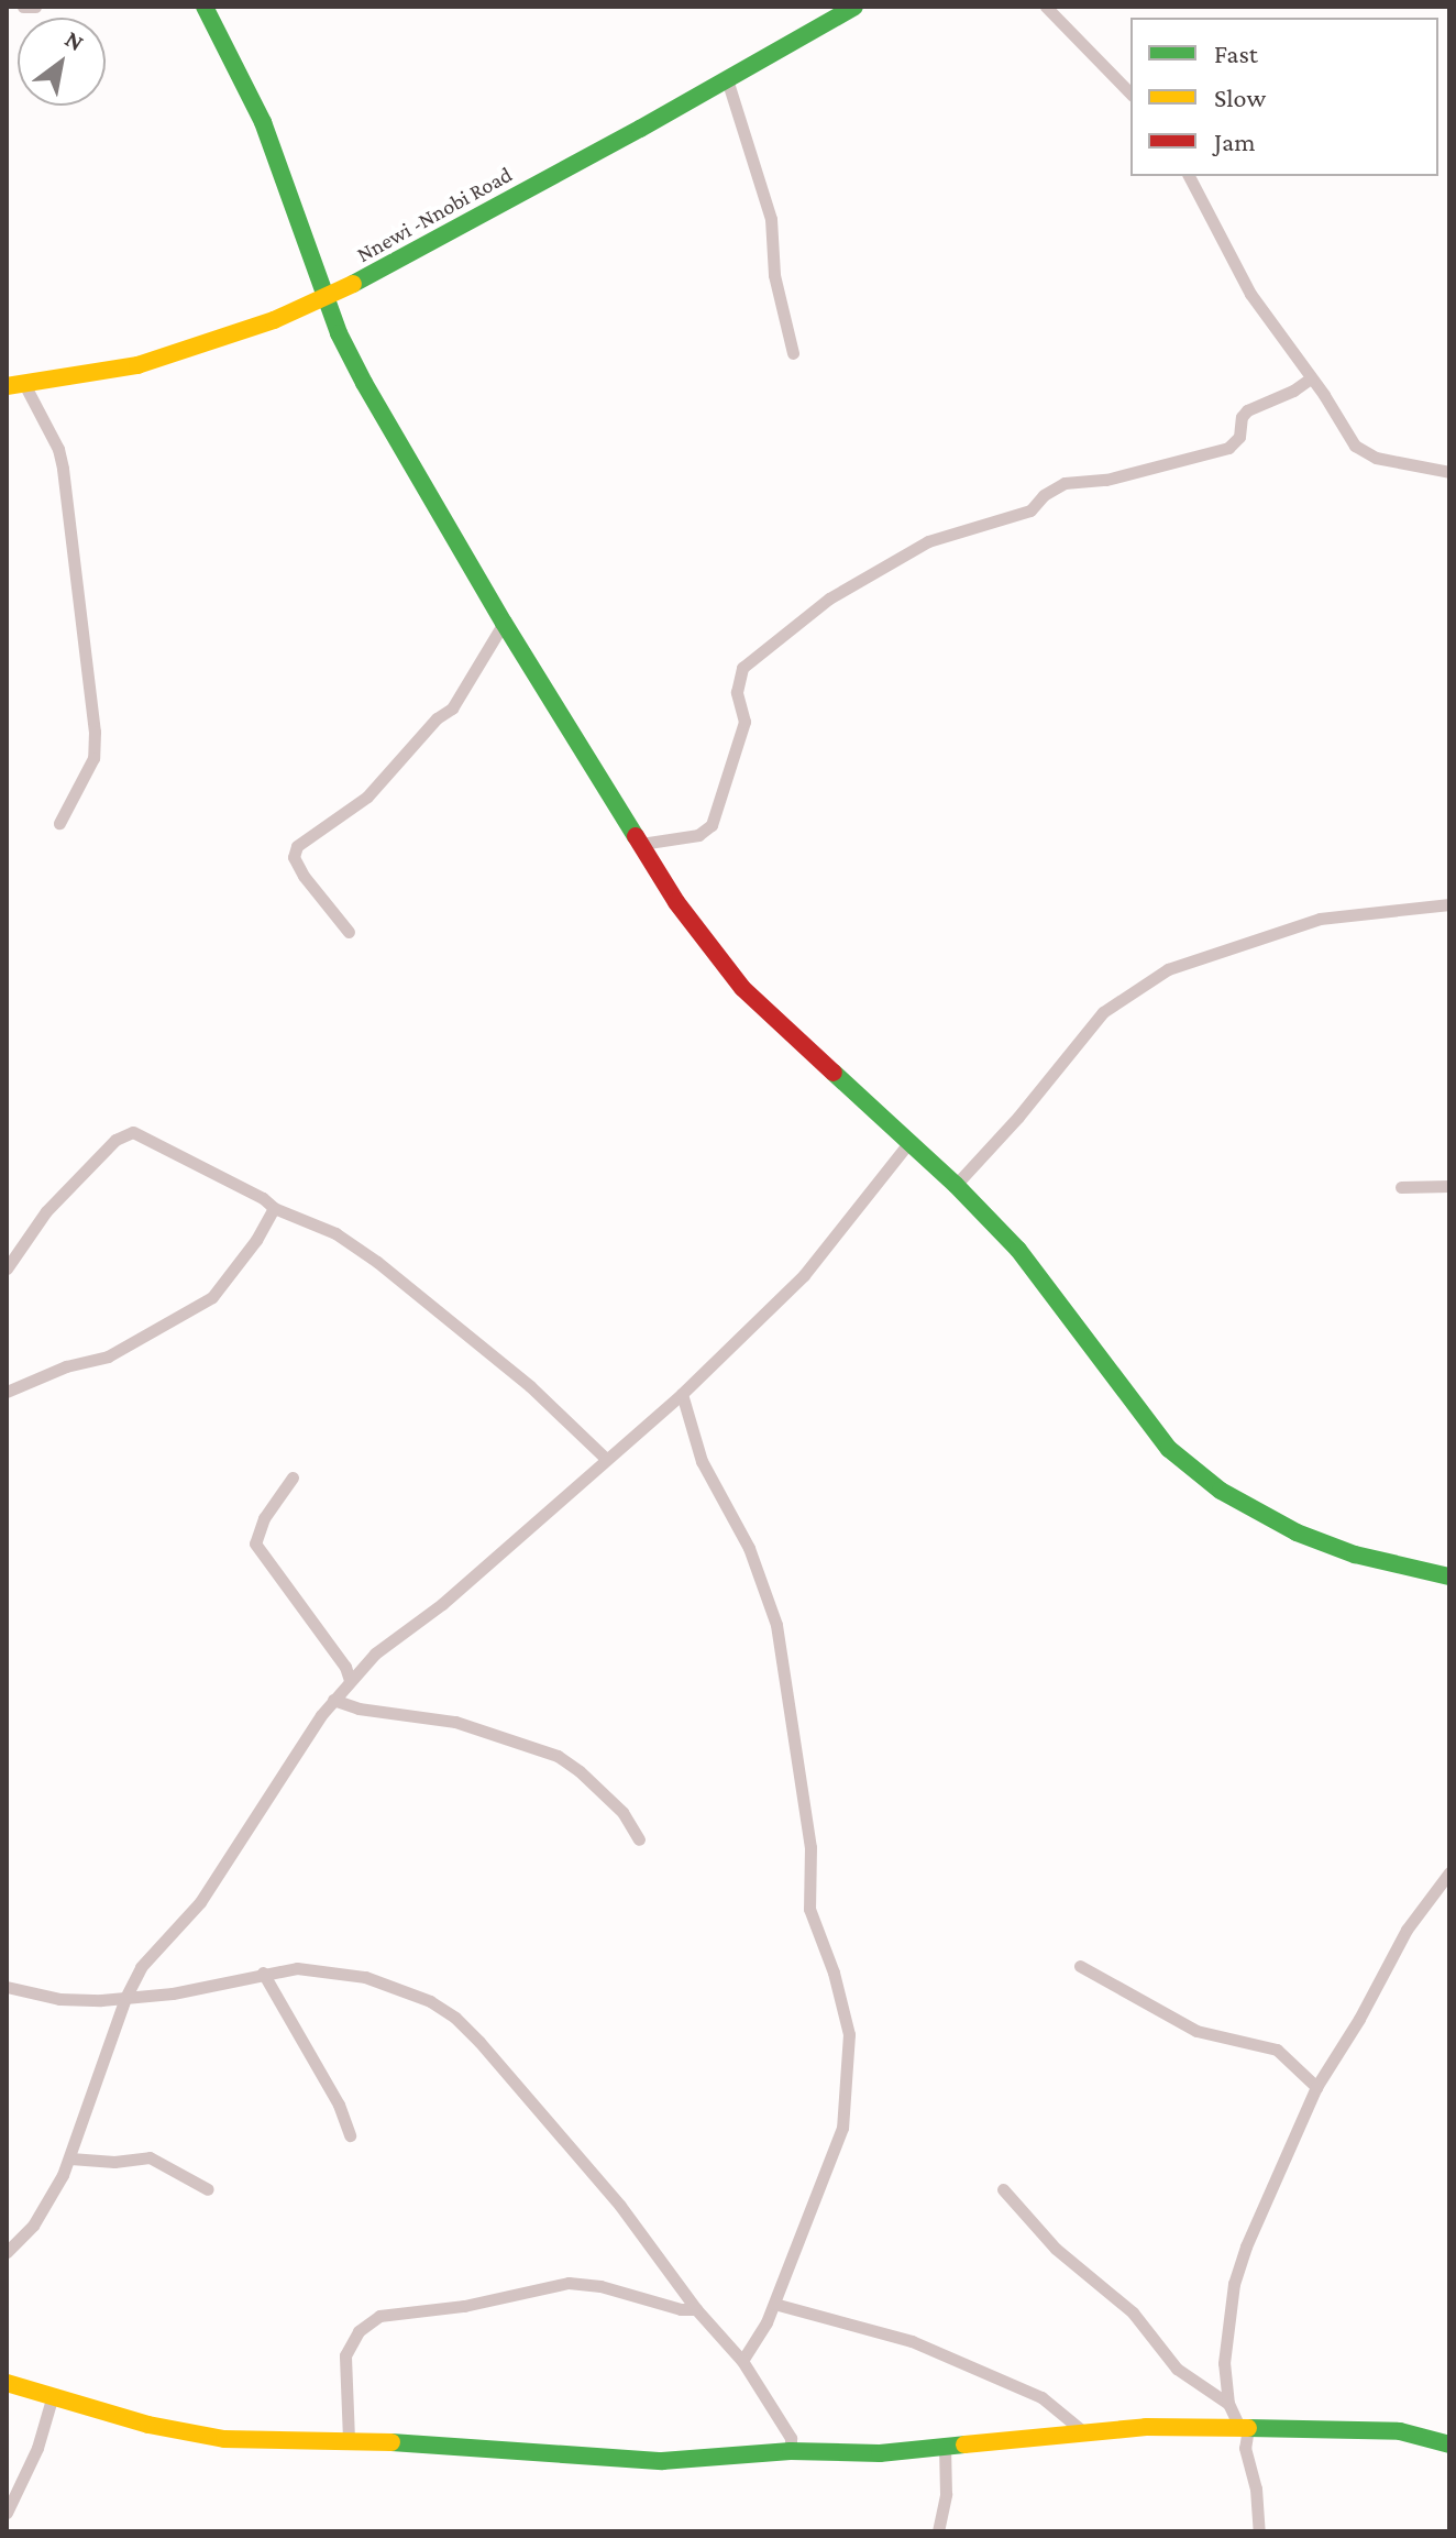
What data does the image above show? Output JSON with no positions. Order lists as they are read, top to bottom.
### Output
{
  "streets": {
    "street": ["Nnewi -Nnobi Road"]
  },
  "legend": ["Fast", "Slow", "Jam"],
  "north": "top right"
}
